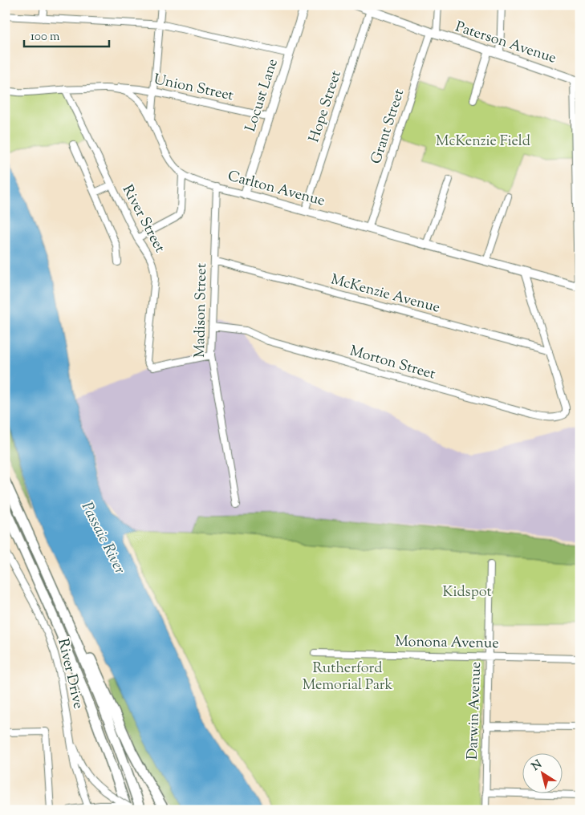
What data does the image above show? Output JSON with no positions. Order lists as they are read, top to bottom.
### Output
{
  "streets": {
    "main road": ["Paterson Avenue", "Locust Lane", "Carlton Avenue"],
    "street": [
      "Union Street",
      "Hope Street",
      "Grant Street",
      "River Street",
      "McKenzie Avenue",
      "Madison Street",
      "Morton Street",
      "Monona Avenue",
      "River Drive",
      "Darwin Avenue"
    ]
  },
  "crossings": [
    ["Paterson Avenue", "Hope Street"],
    ["Paterson Avenue", "Grant Street"],
    ["Union Street", "Locust Lane"],
    ["Union Street", "Carlton Avenue"],
    ["Locust Lane", "Carlton Avenue"],
    ["Hope Street", "Carlton Avenue"],
    ["Grant Street", "Carlton Avenue"],
    ["Carlton Avenue", "River Street"],
    ["Carlton Avenue", "Madison Street"],
    ["River Street", "Madison Street"],
    ["McKenzie Avenue", "Madison Street"],
    ["McKenzie Avenue", "Morton Street"],
    ["Madison Street", "Morton Street"],
    ["Monona Avenue", "Darwin Avenue"]
  ],
  "water": ["Passaic River"],
  "parks": ["McKenzie Field", "Kidspot", "Rutherford Memorial Park"],
  "scale_bar": "100 m",
  "north": "top left"
}
